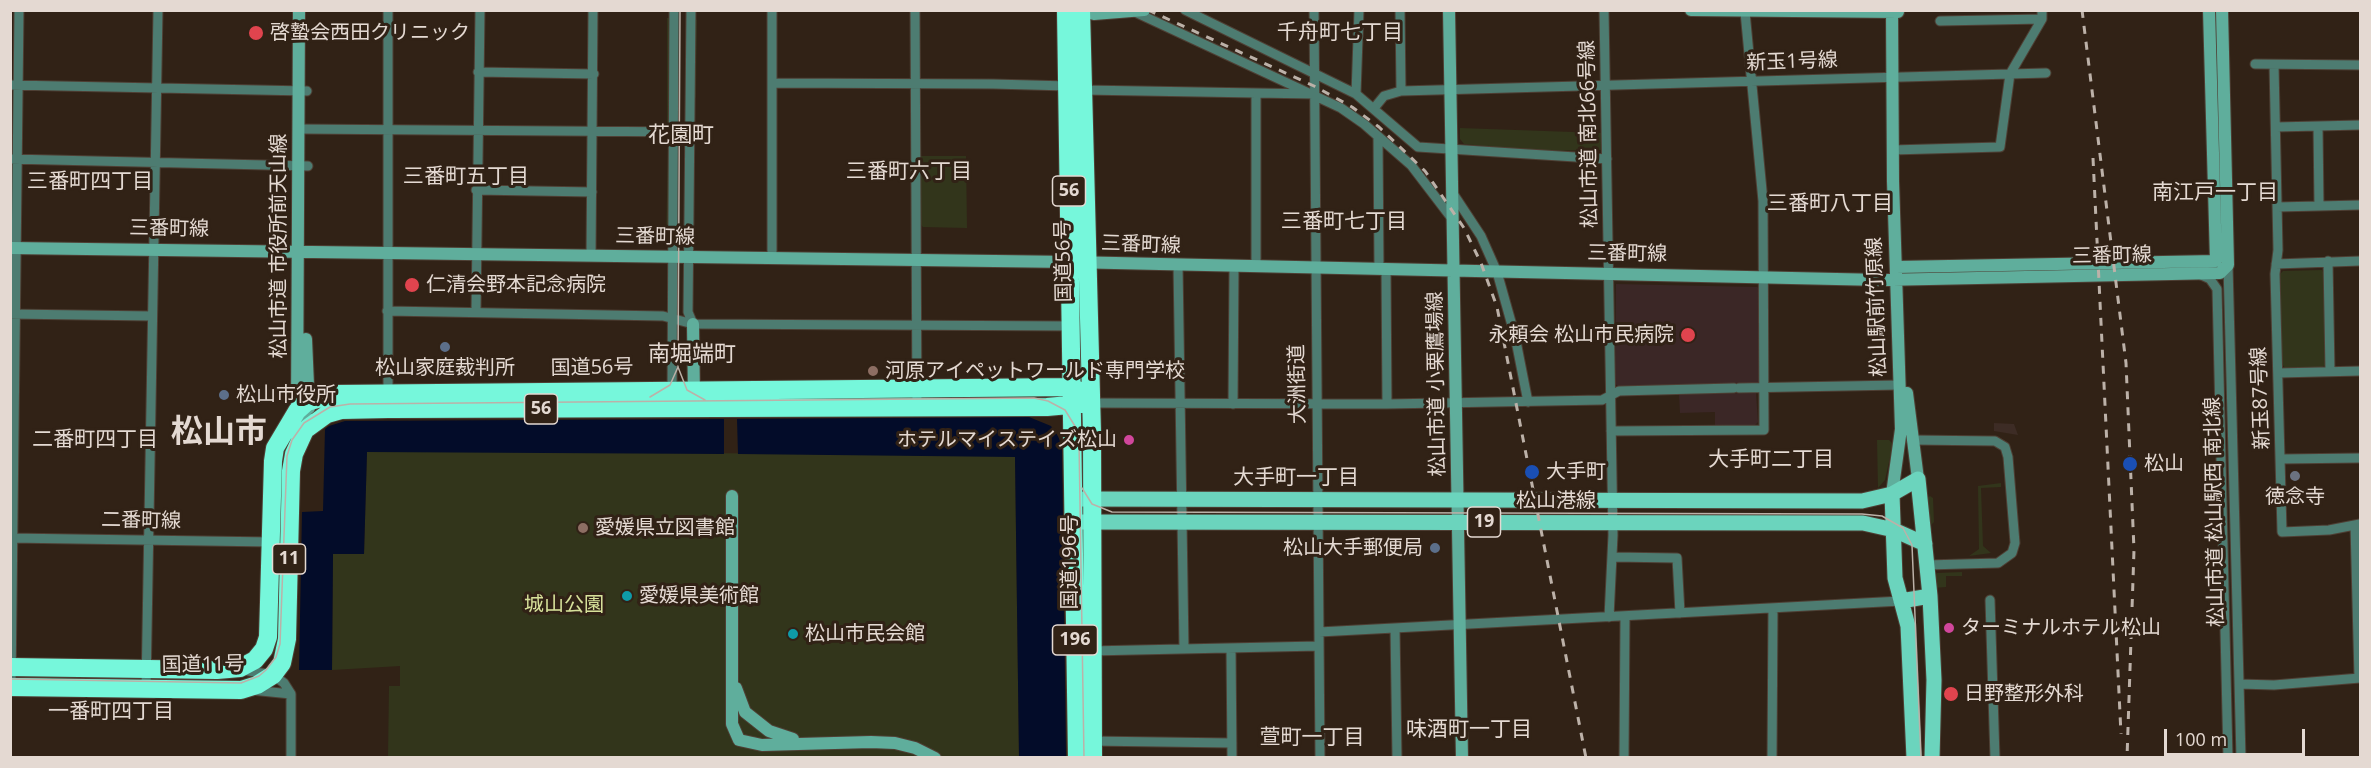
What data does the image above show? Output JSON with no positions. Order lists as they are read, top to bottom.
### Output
{
  "streets": {
    "highway": [
      "56",
      "国道56号",
      "11",
      "国道196号",
      "196",
      "国道11号"
    ],
    "main road": ["松山港線", "19"],
    "street": [
      "新玉1号線",
      "松山市道 南北66号線",
      "三番町線",
      "松山市道 市役所前天山線",
      "松山駅前竹原線",
      "大洲街道",
      "松山市道 小栗鷹場線",
      "新玉87号線",
      "松山市道 松山駅西 南北線",
      "二番町線"
    ]
  },
  "crossings": [
    ["新玉1号線", "松山市道 南北66号線"],
    ["新玉1号線", "松山駅前竹原線"],
    ["新玉1号線", "松山市道 小栗鷹場線"],
    ["松山市道 南北66号線", "三番町線"],
    ["松山市道 南北66号線", "松山港線"],
    ["三番町線", "松山市道 市役所前天山線"],
    ["三番町線", "国道56号"],
    ["三番町線", "松山駅前竹原線"],
    ["三番町線", "大洲街道"],
    ["三番町線", "松山市道 小栗鷹場線"],
    ["三番町線", "松山市道 松山駅西 南北線"],
    ["松山市道 市役所前天山線", "国道56号"],
    ["松山市道 市役所前天山線", "国道11号"],
    ["国道56号", "国道196号"],
    ["国道56号", "国道11号"],
    ["松山駅前竹原線", "松山港線"],
    ["大洲街道", "松山港線"],
    ["松山市道 小栗鷹場線", "松山港線"],
    ["松山港線", "国道196号"],
    ["二番町線", "国道11号"]
  ],
  "districts": [
    "千舟町七丁目",
    "花園町",
    "三番町六丁目",
    "三番町五丁目",
    "三番町四丁目",
    "南江戸一丁目",
    "三番町八丁目",
    "三番町七丁目",
    "南堀端町",
    "松山市",
    "二番町四丁目",
    "大手町二丁目",
    "大手町一丁目",
    "一番町四丁目",
    "味酒町一丁目",
    "萱町一丁目"
  ],
  "parks": ["城山公園"],
  "places": [
    "啓蟄会西田クリニック",
    "仁清会野本記念病院",
    "永頼会 松山市民病院",
    "松山家庭裁判所",
    "河原アイペットワールド専門学校",
    "松山市役所",
    "ホテルマイステイズ松山",
    "松山",
    "大手町",
    "徳念寺",
    "愛媛県立図書館",
    "松山大手郵便局",
    "愛媛県美術館",
    "ターミナルホテル松山",
    "松山市民会館",
    "日野整形外科"
  ],
  "scale_bar": "100 m"
}
